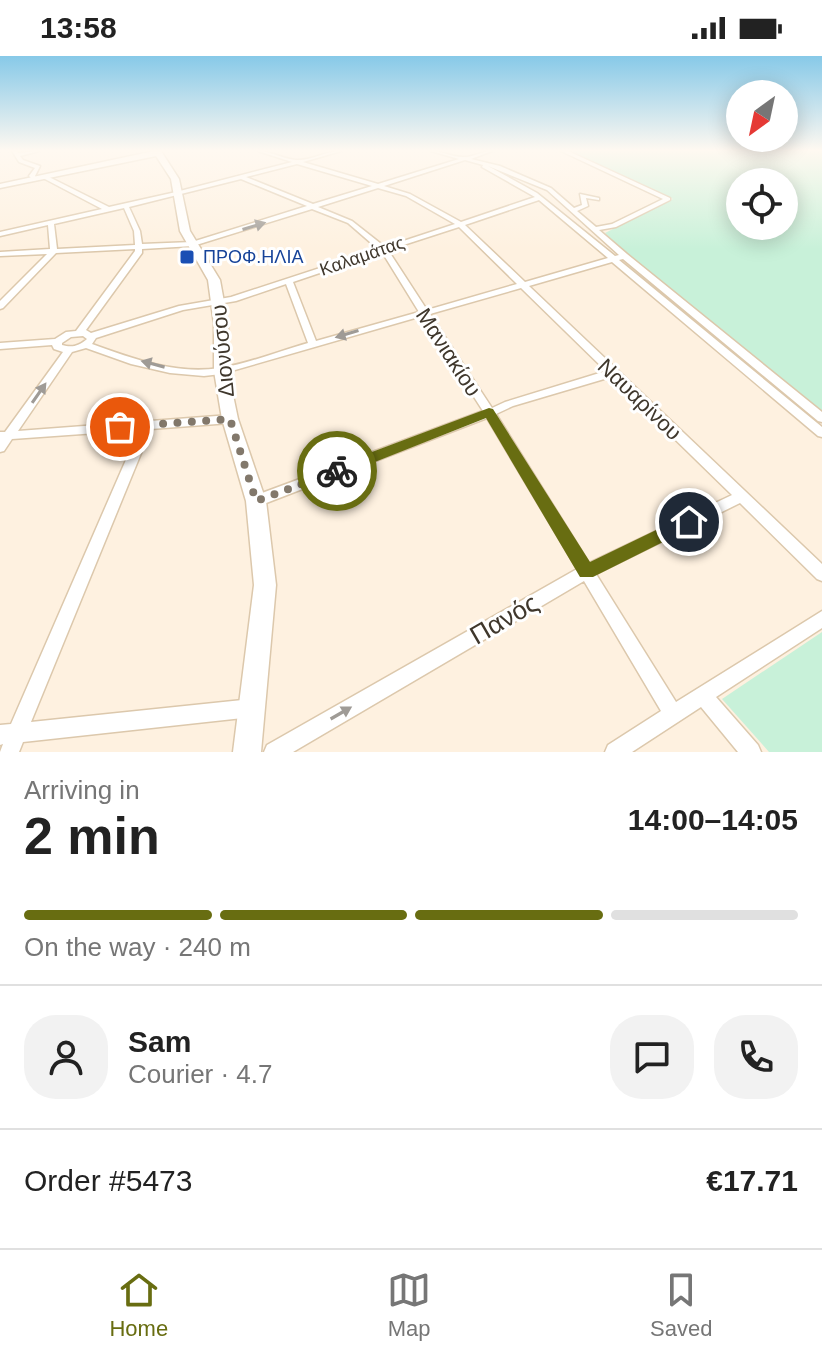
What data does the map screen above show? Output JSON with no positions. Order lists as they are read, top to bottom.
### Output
{
  "streets": {
    "main road": ["Διονύσου"],
    "street": [
      "Καλαμάτας",
      "Μανιακίου",
      "Ναυαρίνου",
      "Πανός"
    ]
  },
  "crossings": [
    ["Καλαμάτας", "Διονύσου"],
    ["Καλαμάτας", "Μανιακίου"],
    ["Καλαμάτας", "Ναυαρίνου"],
    ["Μανιακίου", "Πανός"],
    ["Ναυαρίνου", "Πανός"]
  ],
  "one_way": ["Πανός"],
  "places": {
    "transit": ["ΠΡΟΦ.ΗΛΙΑ"]
  },
  "north": "bottom left",
  "page": {
    "status": "13:58",
    "heading": ["2 min", "Arriving in", "14:00–14:05"],
    "panel": [
      "Sam",
      "Courier · 4.7",
      "Order #5473",
      "€17.71"
    ],
    "bar": "On the way · 240 m",
    "tabs": ["Home", "Map", "Saved"]
  }
}
